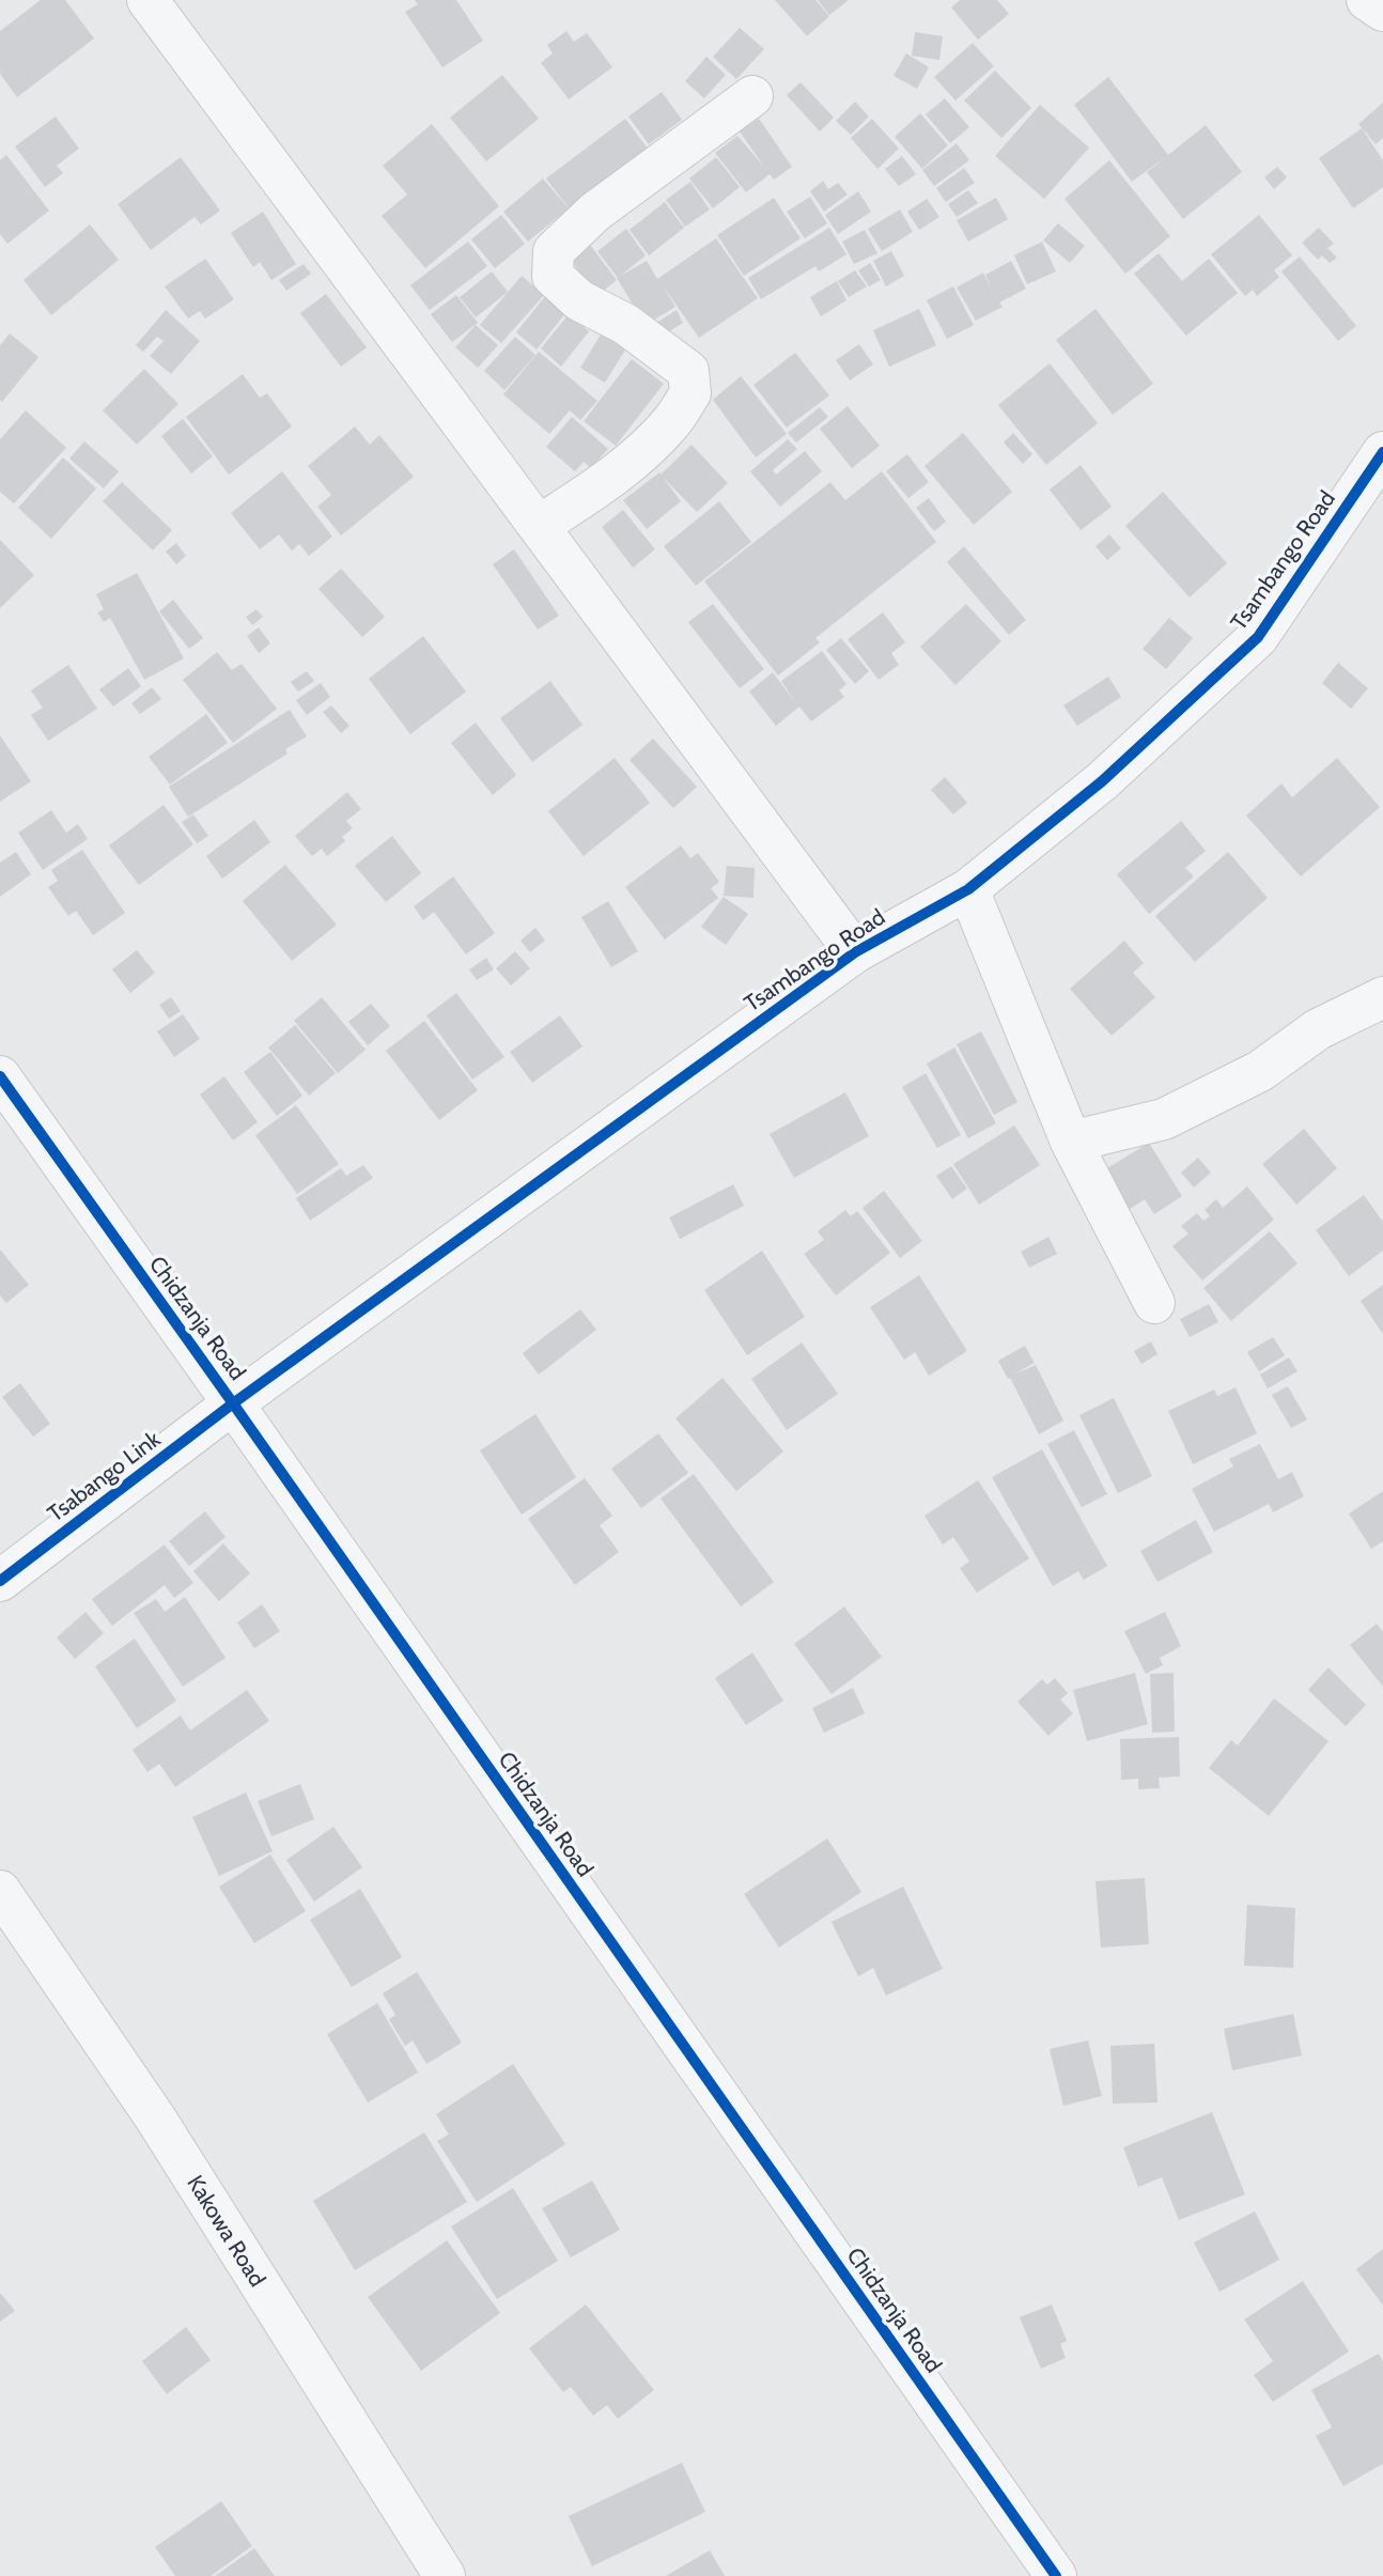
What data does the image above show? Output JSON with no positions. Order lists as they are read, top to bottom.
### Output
{
  "streets": {
    "street": [
      "Tsambango Road",
      "Chidzanja Road",
      "Tsabango Link",
      "Kakowa Road"
    ]
  },
  "crossings": [
    ["Tsambango Road", "Chidzanja Road"],
    ["Tsambango Road", "Tsabango Link"],
    ["Chidzanja Road", "Tsabango Link"]
  ]
}
